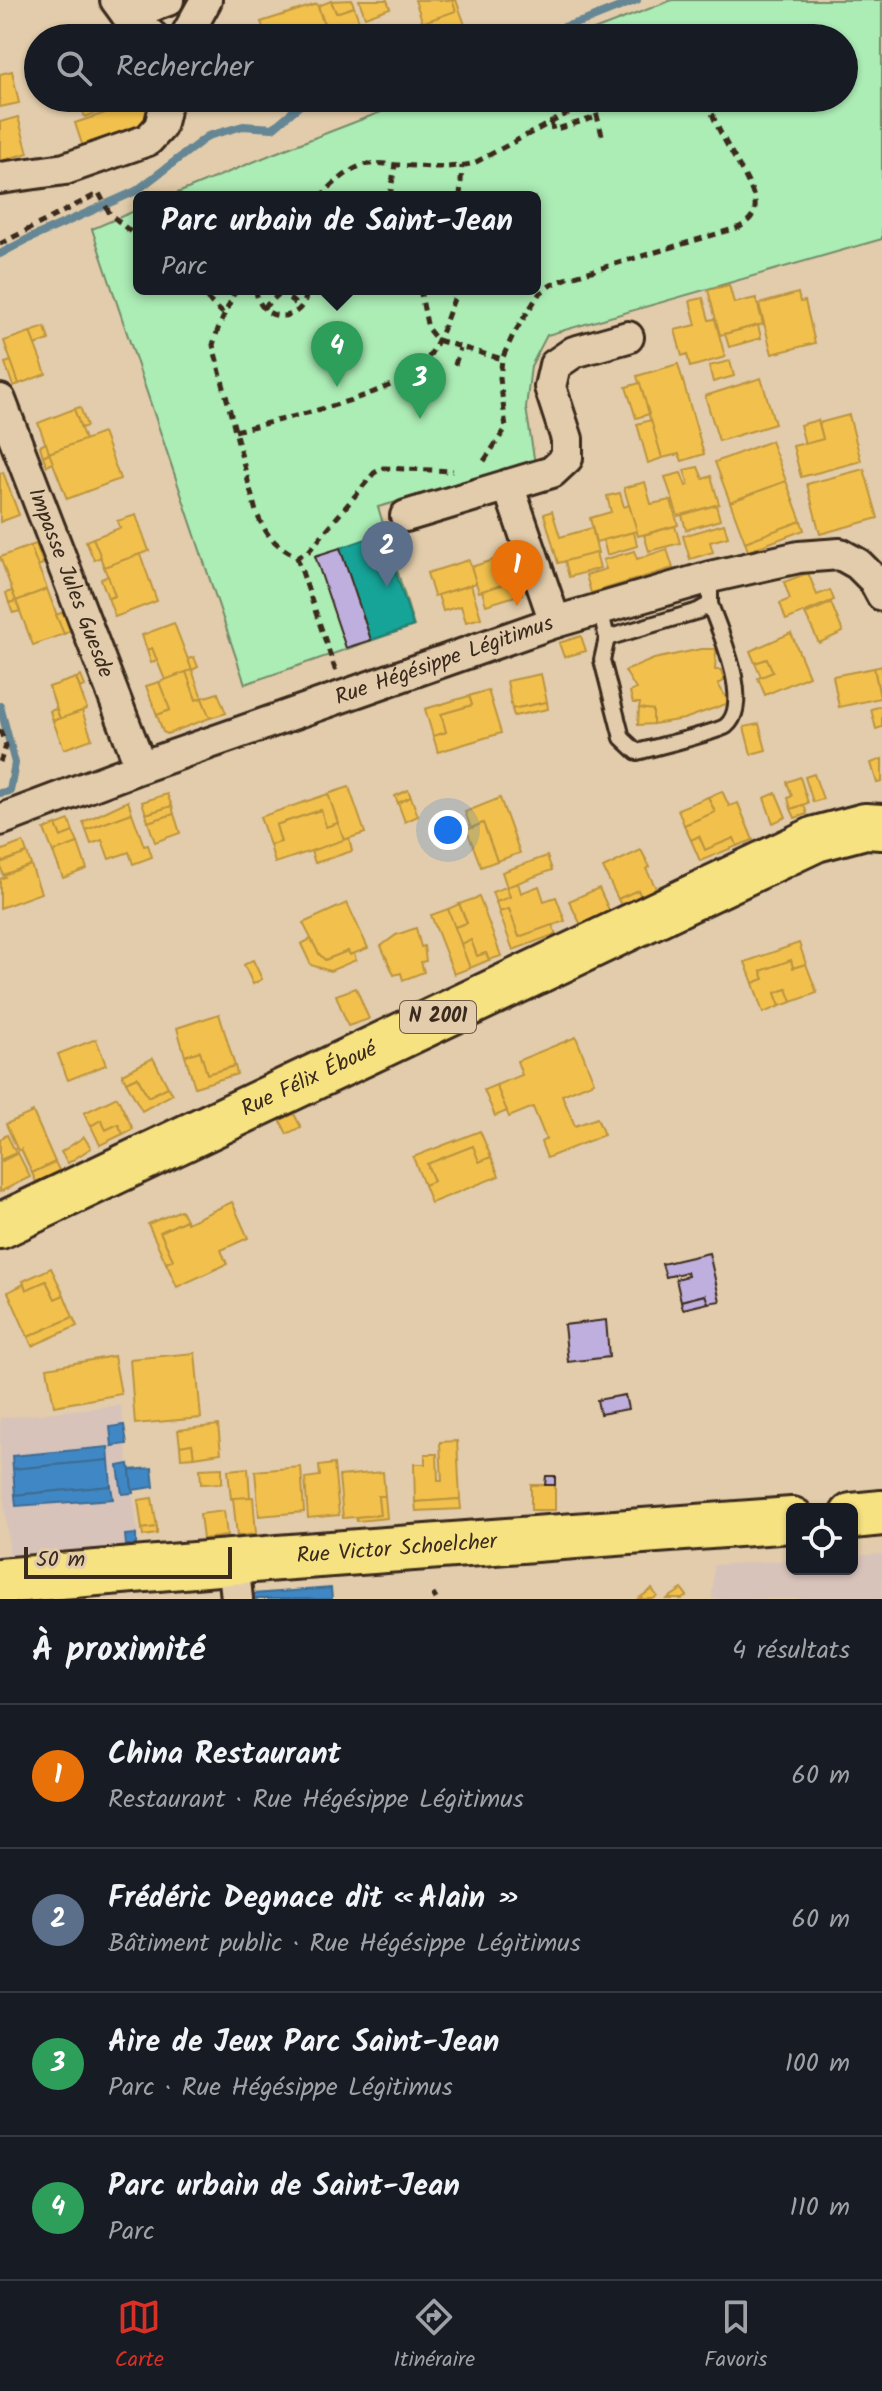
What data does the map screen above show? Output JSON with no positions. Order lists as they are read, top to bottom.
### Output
{
  "streets": {
    "main road": ["N 2001", "Rue Félix Éboué", "Rue Victor Schoelcher"],
    "street": ["Impasse Jules Guesde", "Rue Hégésippe Légitimus"]
  },
  "crossings": [
    ["Impasse Jules Guesde", "Rue Hégésippe Légitimus"]
  ],
  "scale_bar": "50 m",
  "page": {
    "search": "Rechercher",
    "popup": ["Parc urbain de Saint-Jean", "Parc"],
    "pins": [
      "4",
      "3",
      "2",
      "1"
    ],
    "scale": "50 m",
    "heading": ["À proximité", "4 résultats"],
    "list": [
      {
        "mark": "1",
        "name": "China Restaurant",
        "note": "Restaurant · Rue Hégésippe Légitimus",
        "value": "60 m"
      },
      {
        "mark": "2",
        "name": "Frédéric Degnace dit « Alain »",
        "note": "Bâtiment public · Rue Hégésippe Légitimus",
        "value": "60 m"
      },
      {
        "mark": "3",
        "name": "Aire de Jeux Parc Saint-Jean",
        "note": "Parc · Rue Hégésippe Légitimus",
        "value": "100 m"
      },
      {
        "mark": "4",
        "name": "Parc urbain de Saint-Jean",
        "note": "Parc",
        "value": "110 m"
      }
    ],
    "nav": ["Carte", "Itinéraire", "Favoris"]
  }
}
